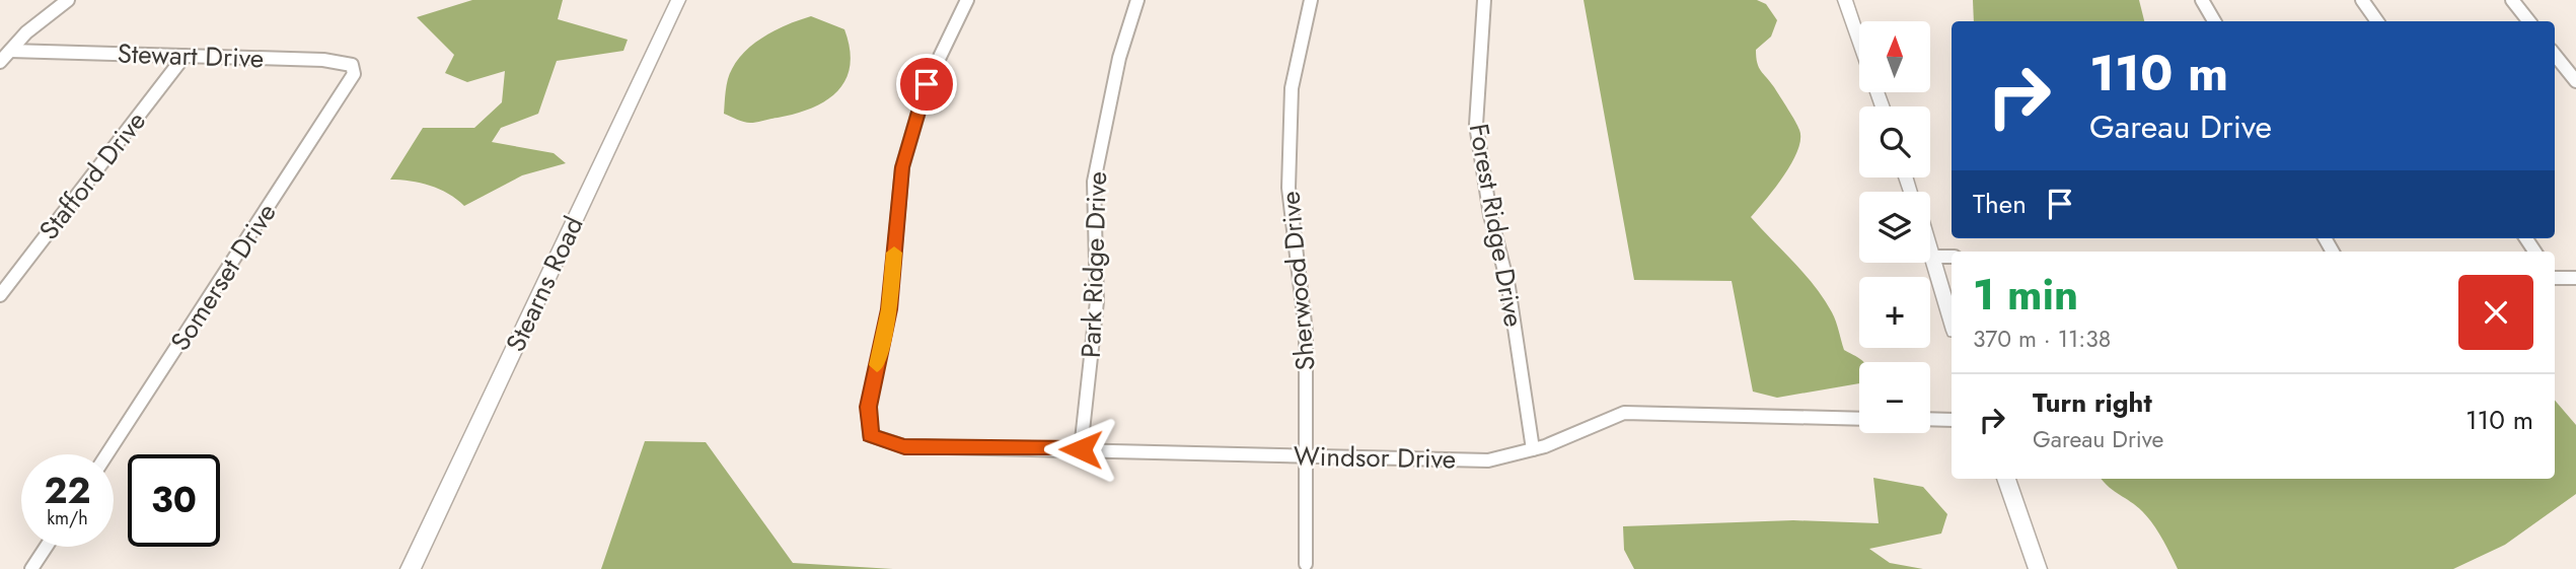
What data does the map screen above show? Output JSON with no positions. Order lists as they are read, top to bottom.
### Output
{
  "streets": {
    "main road": ["Stearns Road"],
    "street": [
      "Stewart Drive",
      "Stafford Drive",
      "Forest Ridge Drive",
      "Park Ridge Drive",
      "Somerset Drive",
      "Sherwood Drive",
      "Windsor Drive"
    ]
  },
  "crossings": [
    ["Stewart Drive", "Stafford Drive"],
    ["Stewart Drive", "Somerset Drive"],
    ["Forest Ridge Drive", "Windsor Drive"],
    ["Park Ridge Drive", "Windsor Drive"],
    ["Sherwood Drive", "Windsor Drive"]
  ],
  "north": "top",
  "page": {
    "map_buttons": ["+", "−"],
    "turn": ["110 m", "Gareau Drive"],
    "then": "Then",
    "heading": ["1 min", "370 m · 11:38"],
    "list": [
      {
        "name": "Turn right",
        "note": "Gareau Drive",
        "value": "110 m"
      }
    ],
    "speed": "22 km/h",
    "limit": "30"
  }
}
